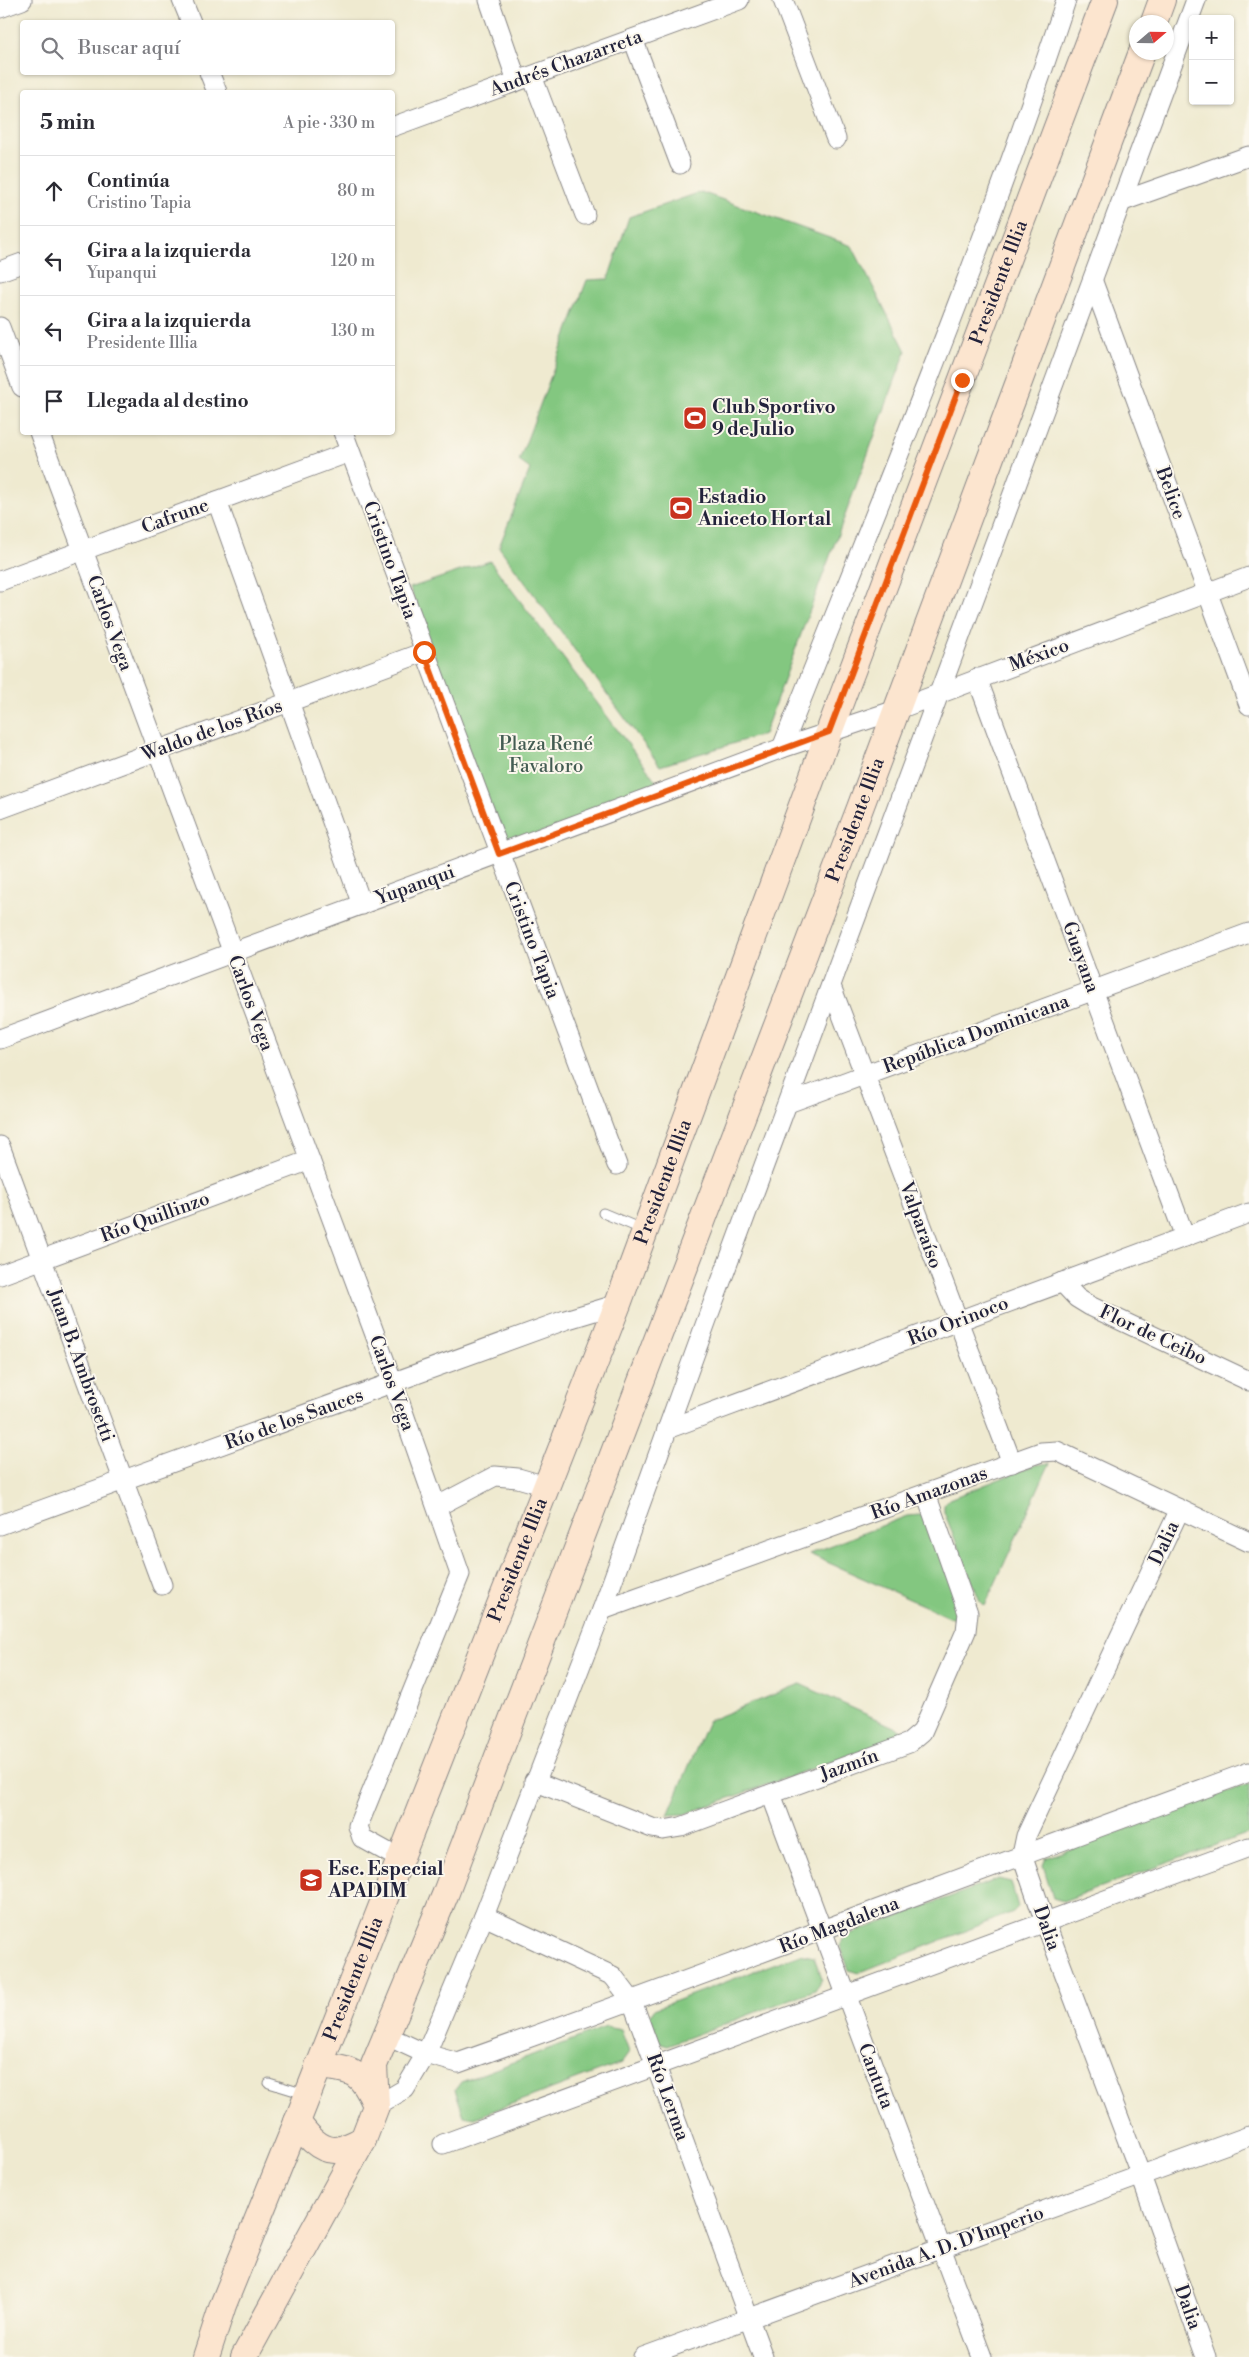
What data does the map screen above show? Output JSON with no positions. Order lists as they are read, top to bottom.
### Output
{
  "streets": {
    "main road": ["Presidente Illia"],
    "street": [
      "Andrés Chazarreta",
      "Belice",
      "Cafrune",
      "Cristino Tapia",
      "Carlos Vega",
      "México",
      "Waldo de los Ríos",
      "Yupanqui",
      "Guayana",
      "República Dominicana",
      "Río Quillinzo",
      "Valparaíso",
      "Río Orinoco",
      "Flor de Ceibo",
      "Juan B. Ambrosetti",
      "Río de los Sauces",
      "Río Amazonas",
      "Dalia",
      "Jazmín",
      "Río Magdalena",
      "Cantuta",
      "Río Lerma",
      "Avenida A. D. D'Imperio"
    ]
  },
  "crossings": [
    ["Presidente Illia", "Carlos Vega"],
    ["Presidente Illia", "México"],
    ["Presidente Illia", "Yupanqui"],
    ["Presidente Illia", "Río de los Sauces"],
    ["Presidente Illia", "Río Magdalena"],
    ["Belice", "México"],
    ["Cafrune", "Cristino Tapia"],
    ["Cafrune", "Carlos Vega"],
    ["Cristino Tapia", "Waldo de los Ríos"],
    ["Cristino Tapia", "Yupanqui"],
    ["Carlos Vega", "Waldo de los Ríos"],
    ["Carlos Vega", "Yupanqui"],
    ["Carlos Vega", "Río Quillinzo"],
    ["Carlos Vega", "Río de los Sauces"],
    ["México", "Yupanqui"],
    ["México", "Guayana"],
    ["Guayana", "República Dominicana"],
    ["Guayana", "Río Orinoco"],
    ["República Dominicana", "Valparaíso"],
    ["Río Quillinzo", "Juan B. Ambrosetti"],
    ["Valparaíso", "Río Orinoco"],
    ["Valparaíso", "Río Amazonas"],
    ["Río Orinoco", "Flor de Ceibo"],
    ["Juan B. Ambrosetti", "Río de los Sauces"],
    ["Río Amazonas", "Dalia"],
    ["Río Amazonas", "Jazmín"],
    ["Dalia", "Río Magdalena"],
    ["Dalia", "Avenida A. D. D'Imperio"],
    ["Jazmín", "Cantuta"],
    ["Río Magdalena", "Cantuta"],
    ["Río Magdalena", "Río Lerma"],
    ["Cantuta", "Avenida A. D. D'Imperio"],
    ["Río Lerma", "Avenida A. D. D'Imperio"]
  ],
  "parks": ["Plaza René Favaloro"],
  "places": {
    "sports": ["Club Sportivo 9 de Julio", "Estadio Aniceto Hortal"],
    "school or university": ["Esc. Especial APADIM"]
  },
  "north": "right",
  "page": {
    "map_buttons": ["+", "−"],
    "search": "Buscar aquí",
    "heading": ["5 min", "A pie · 330 m"],
    "list": [
      ["Continúa", "Cristino Tapia", "80 m"],
      ["Gira a la izquierda", "Yupanqui", "120 m"],
      ["Gira a la izquierda", "Presidente Illia", "130 m"],
      "Llegada al destino"
    ]
  }
}
